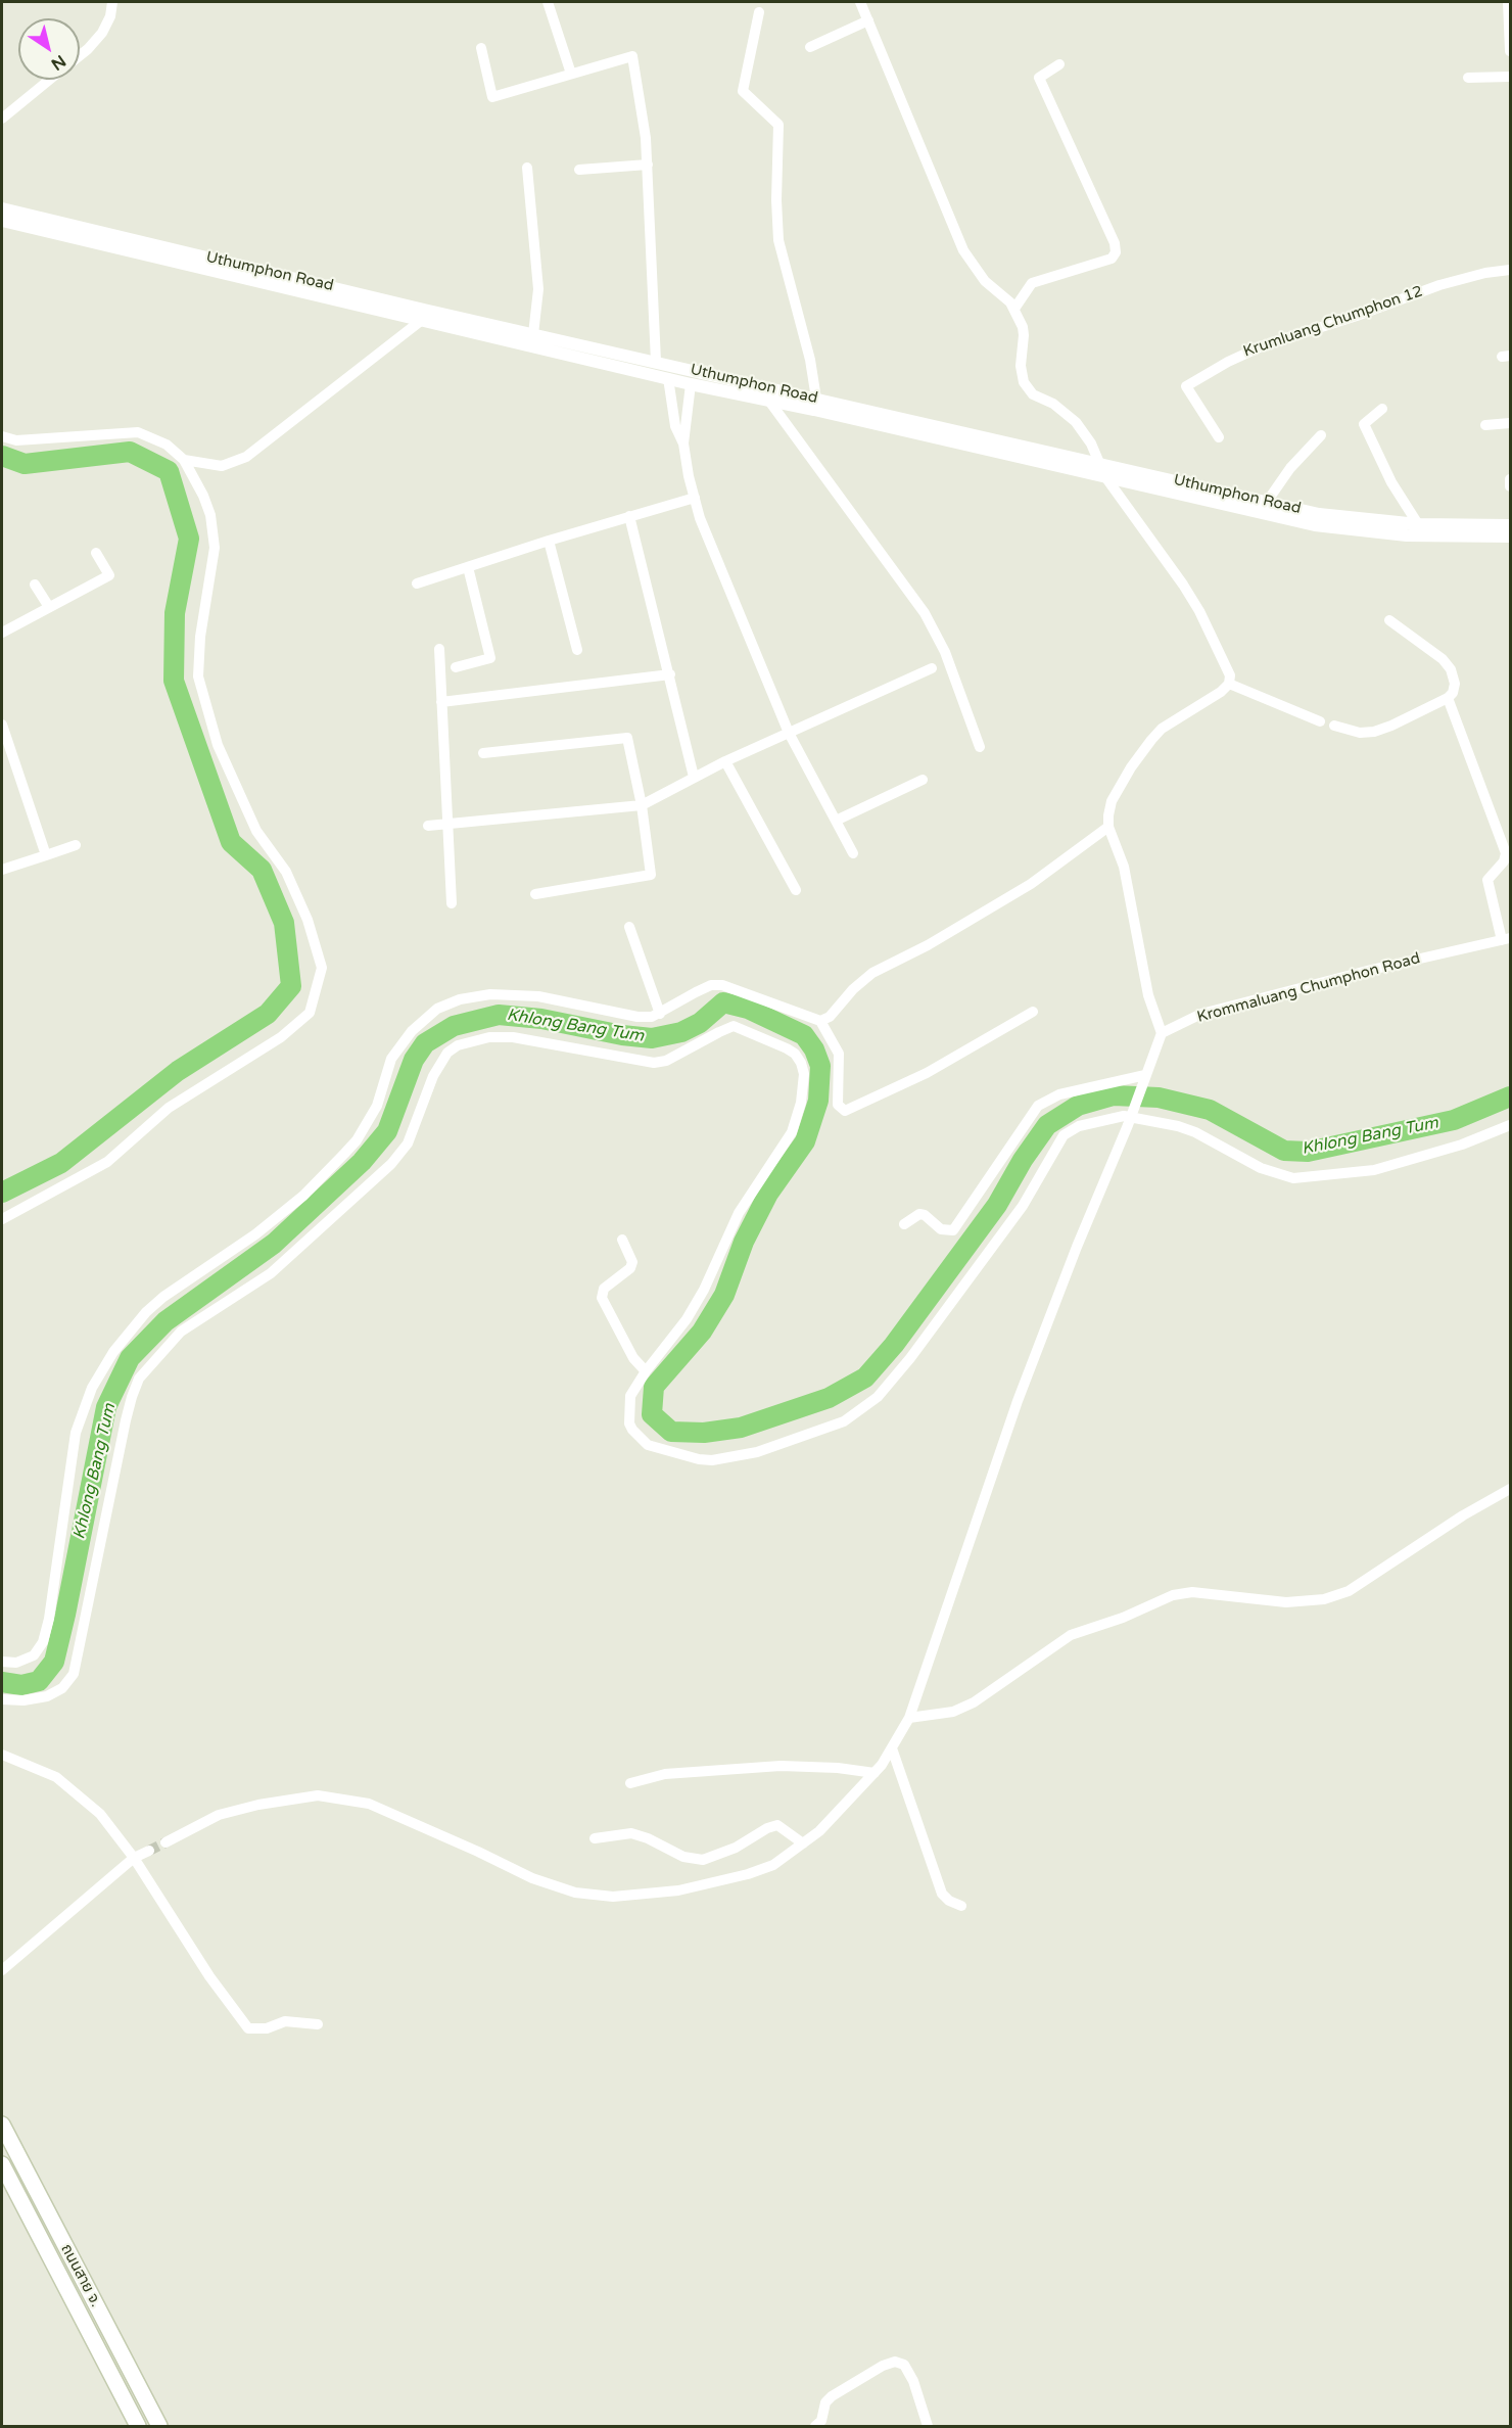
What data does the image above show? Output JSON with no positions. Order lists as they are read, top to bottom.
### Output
{
  "streets": {
    "main road": ["ถนนสาย จ."],
    "street": ["Uthumphon Road", "Krumluang Chumphon 12", "Krommaluang Chumphon Road"]
  },
  "water": ["Khlong Bang Tum"],
  "north": "bottom right"
}
